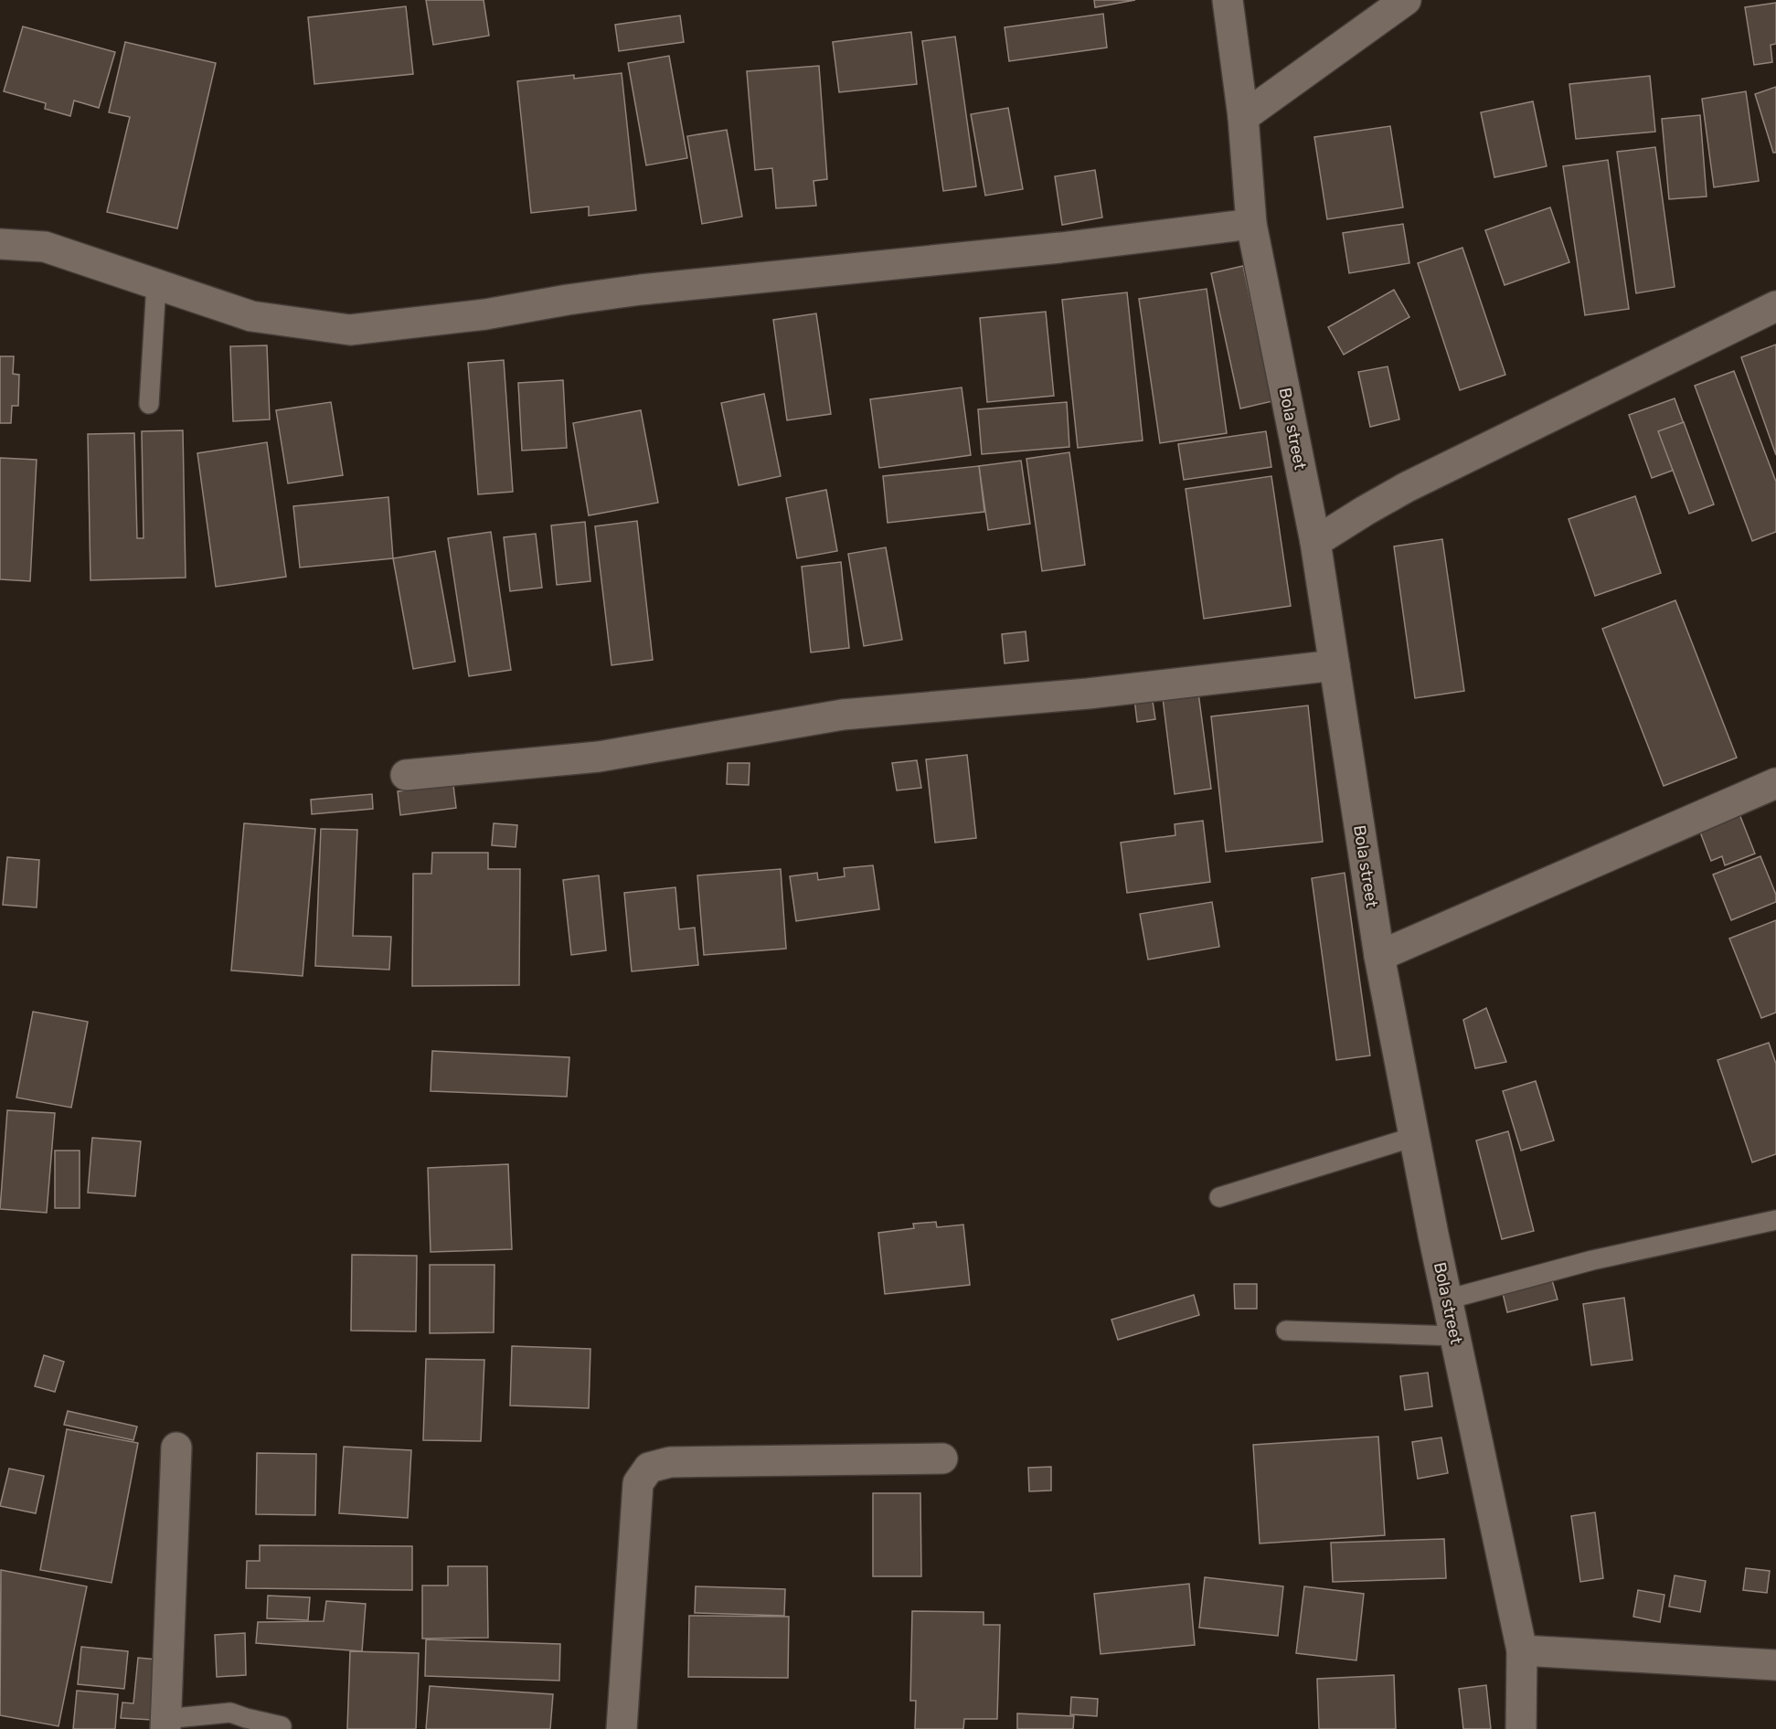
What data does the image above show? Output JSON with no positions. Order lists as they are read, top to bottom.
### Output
{
  "streets": {
    "street": ["Bola street"]
  }
}
